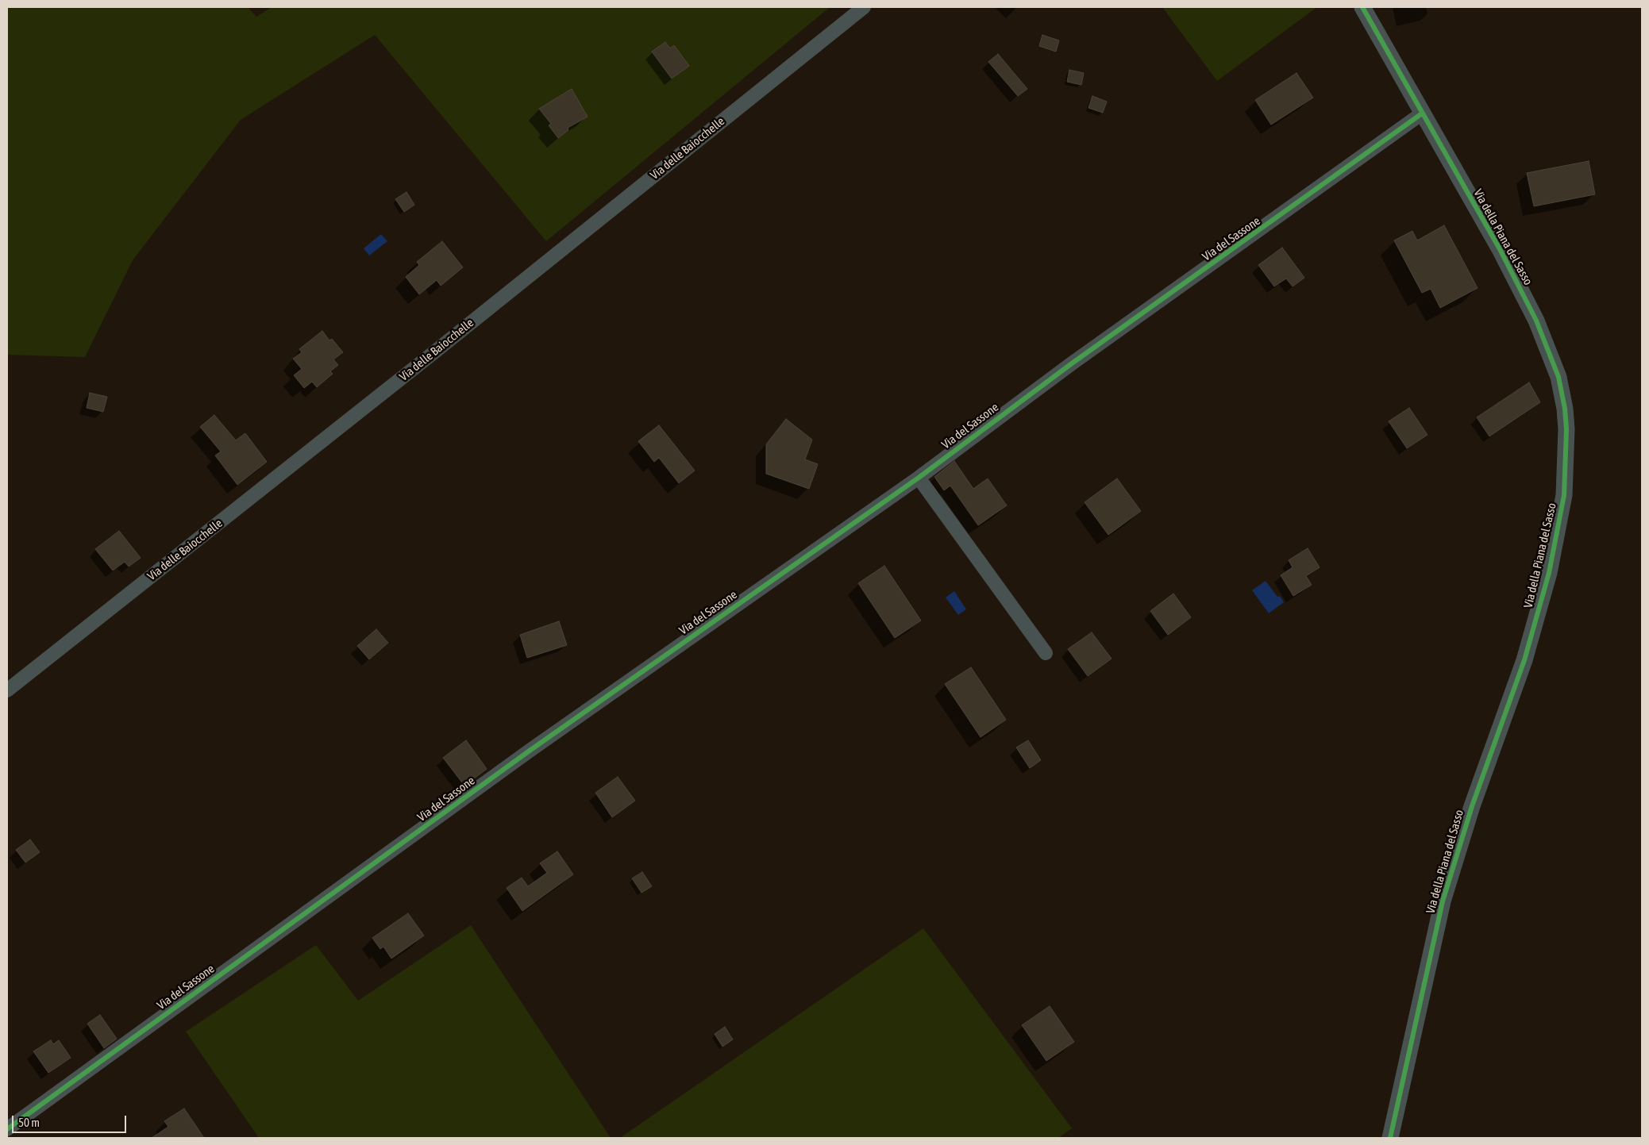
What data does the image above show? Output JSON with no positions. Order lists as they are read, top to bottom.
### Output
{
  "streets": {
    "street": ["Via delle Baiocchelle", "Via della Piana del Sasso", "Via del Sassone"]
  },
  "crossings": [
    ["Via della Piana del Sasso", "Via del Sassone"]
  ],
  "scale_bar": "50 m"
}
